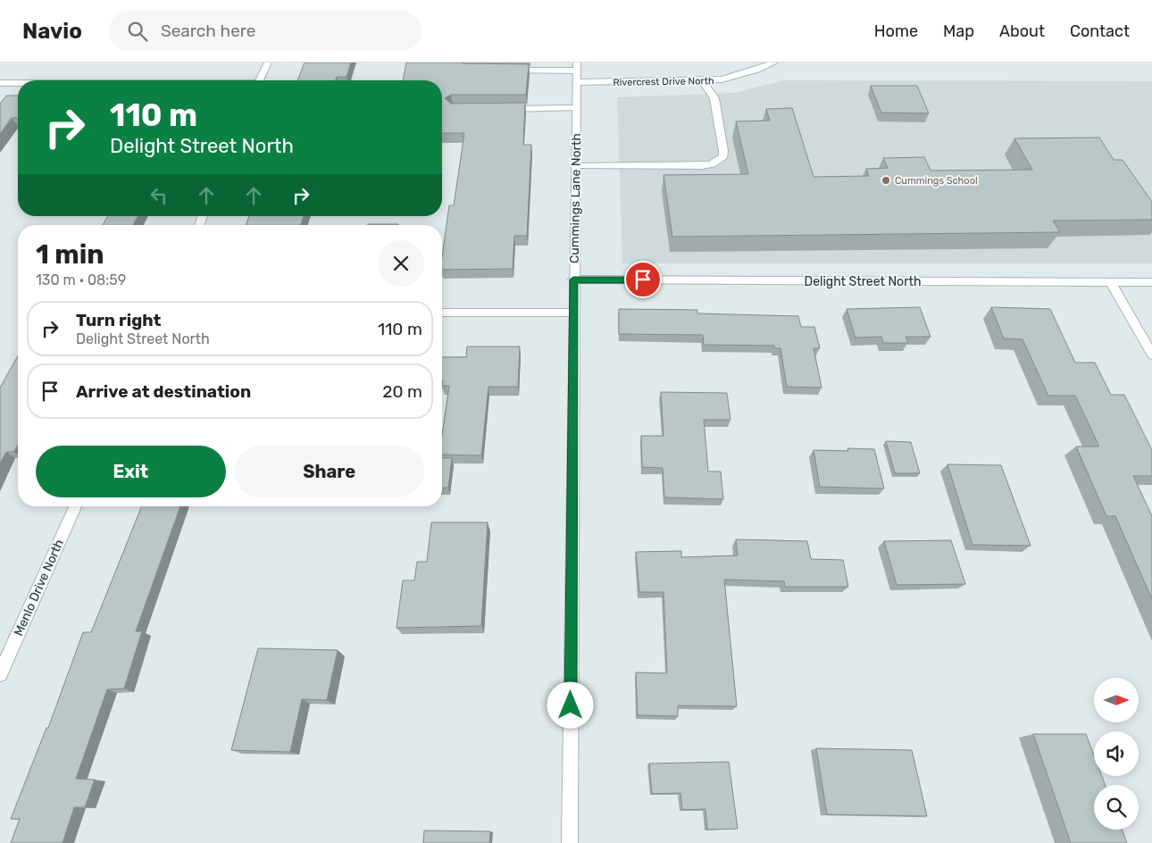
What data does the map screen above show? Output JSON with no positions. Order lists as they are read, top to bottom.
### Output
{
  "streets": {
    "street": [
      "Rivercrest Drive North",
      "Cummings Lane North",
      "Delight Street North",
      "Menlo Drive North"
    ]
  },
  "crossings": [
    ["Rivercrest Drive North", "Cummings Lane North"],
    ["Cummings Lane North", "Delight Street North"]
  ],
  "places": ["Cummings School"],
  "north": "right",
  "page": {
    "header": "Navio",
    "search": "Search here",
    "nav": [
      "Home",
      "Map",
      "About",
      "Contact"
    ],
    "turn": ["110 m", "Delight Street North"],
    "heading": ["1 min", "130 m · 08:59"],
    "list": [
      {
        "name": "Turn right",
        "note": "Delight Street North",
        "value": "110 m"
      },
      {
        "name": "Arrive at destination",
        "value": "20 m"
      }
    ],
    "buttons": ["Exit", "Share"]
  }
}
